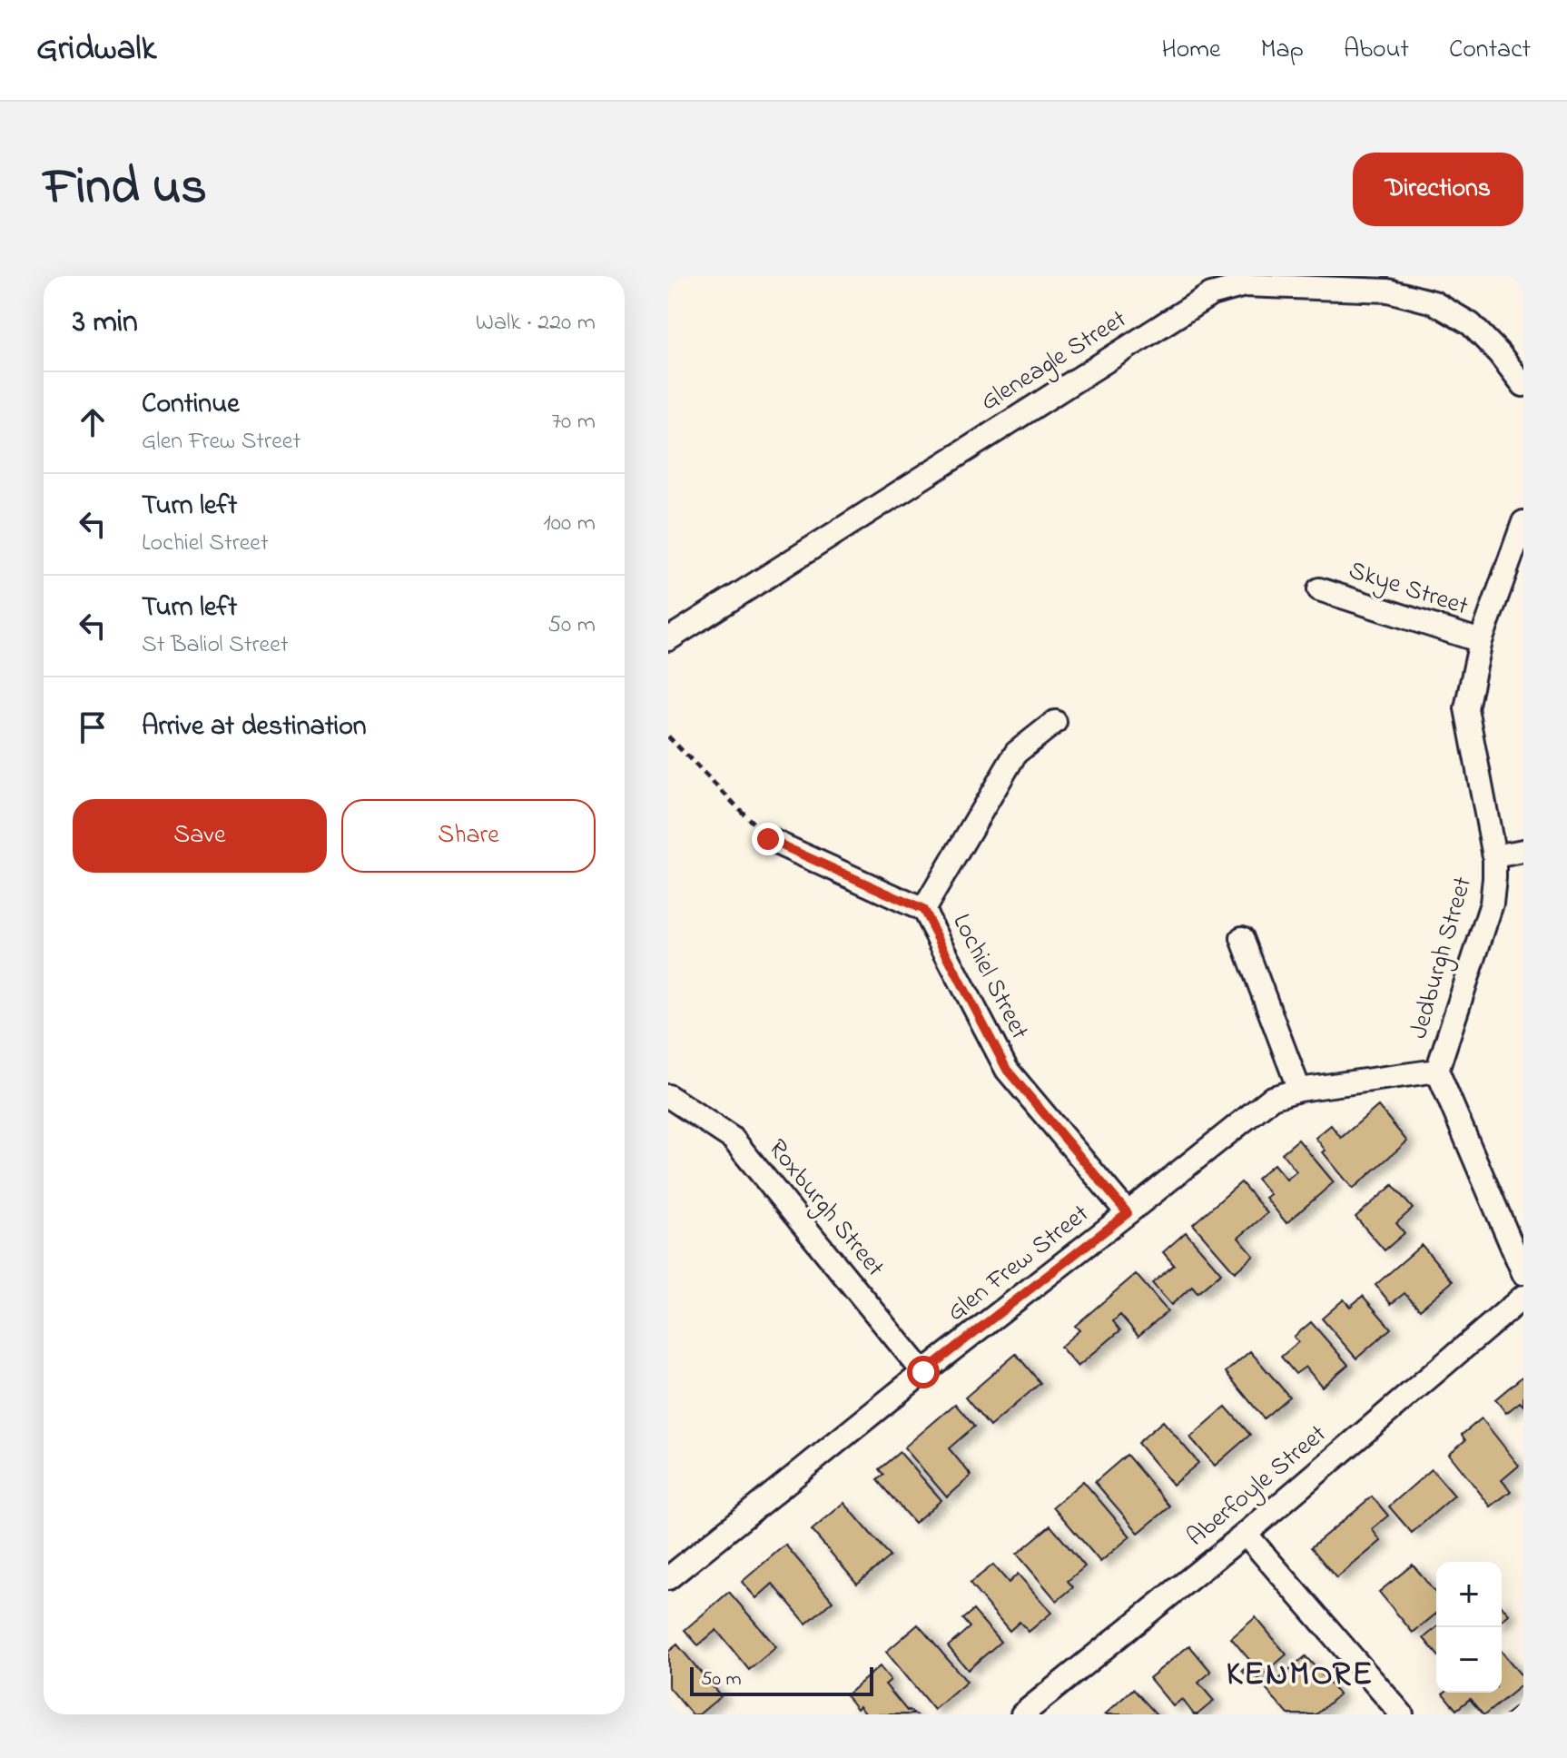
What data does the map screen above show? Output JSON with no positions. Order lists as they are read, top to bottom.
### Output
{
  "streets": {
    "street": [
      "Gleneagle Street",
      "Skye Street",
      "Jedburgh Street",
      "Lochiel Street",
      "Roxburgh Street",
      "Glen Frew Street",
      "Aberfoyle Street"
    ]
  },
  "crossings": [
    ["Skye Street", "Jedburgh Street"],
    ["Jedburgh Street", "Glen Frew Street"],
    ["Lochiel Street", "Glen Frew Street"],
    ["Roxburgh Street", "Glen Frew Street"]
  ],
  "districts": ["KENMORE"],
  "scale_bar": "50 m",
  "page": {
    "header": "Gridwalk",
    "nav": [
      "Home",
      "Map",
      "About",
      "Contact"
    ],
    "title": "Find us",
    "buttons": [
      "Directions",
      ["Save", "Share"]
    ],
    "heading": ["3 min", "Walk · 220 m"],
    "list": [
      ["Continue", "Glen Frew Street", "70 m"],
      ["Turn left", "Lochiel Street", "100 m"],
      ["Turn left", "St Baliol Street", "50 m"],
      "Arrive at destination"
    ],
    "map_buttons": ["+", "−"],
    "scale": "50 m"
  }
}
